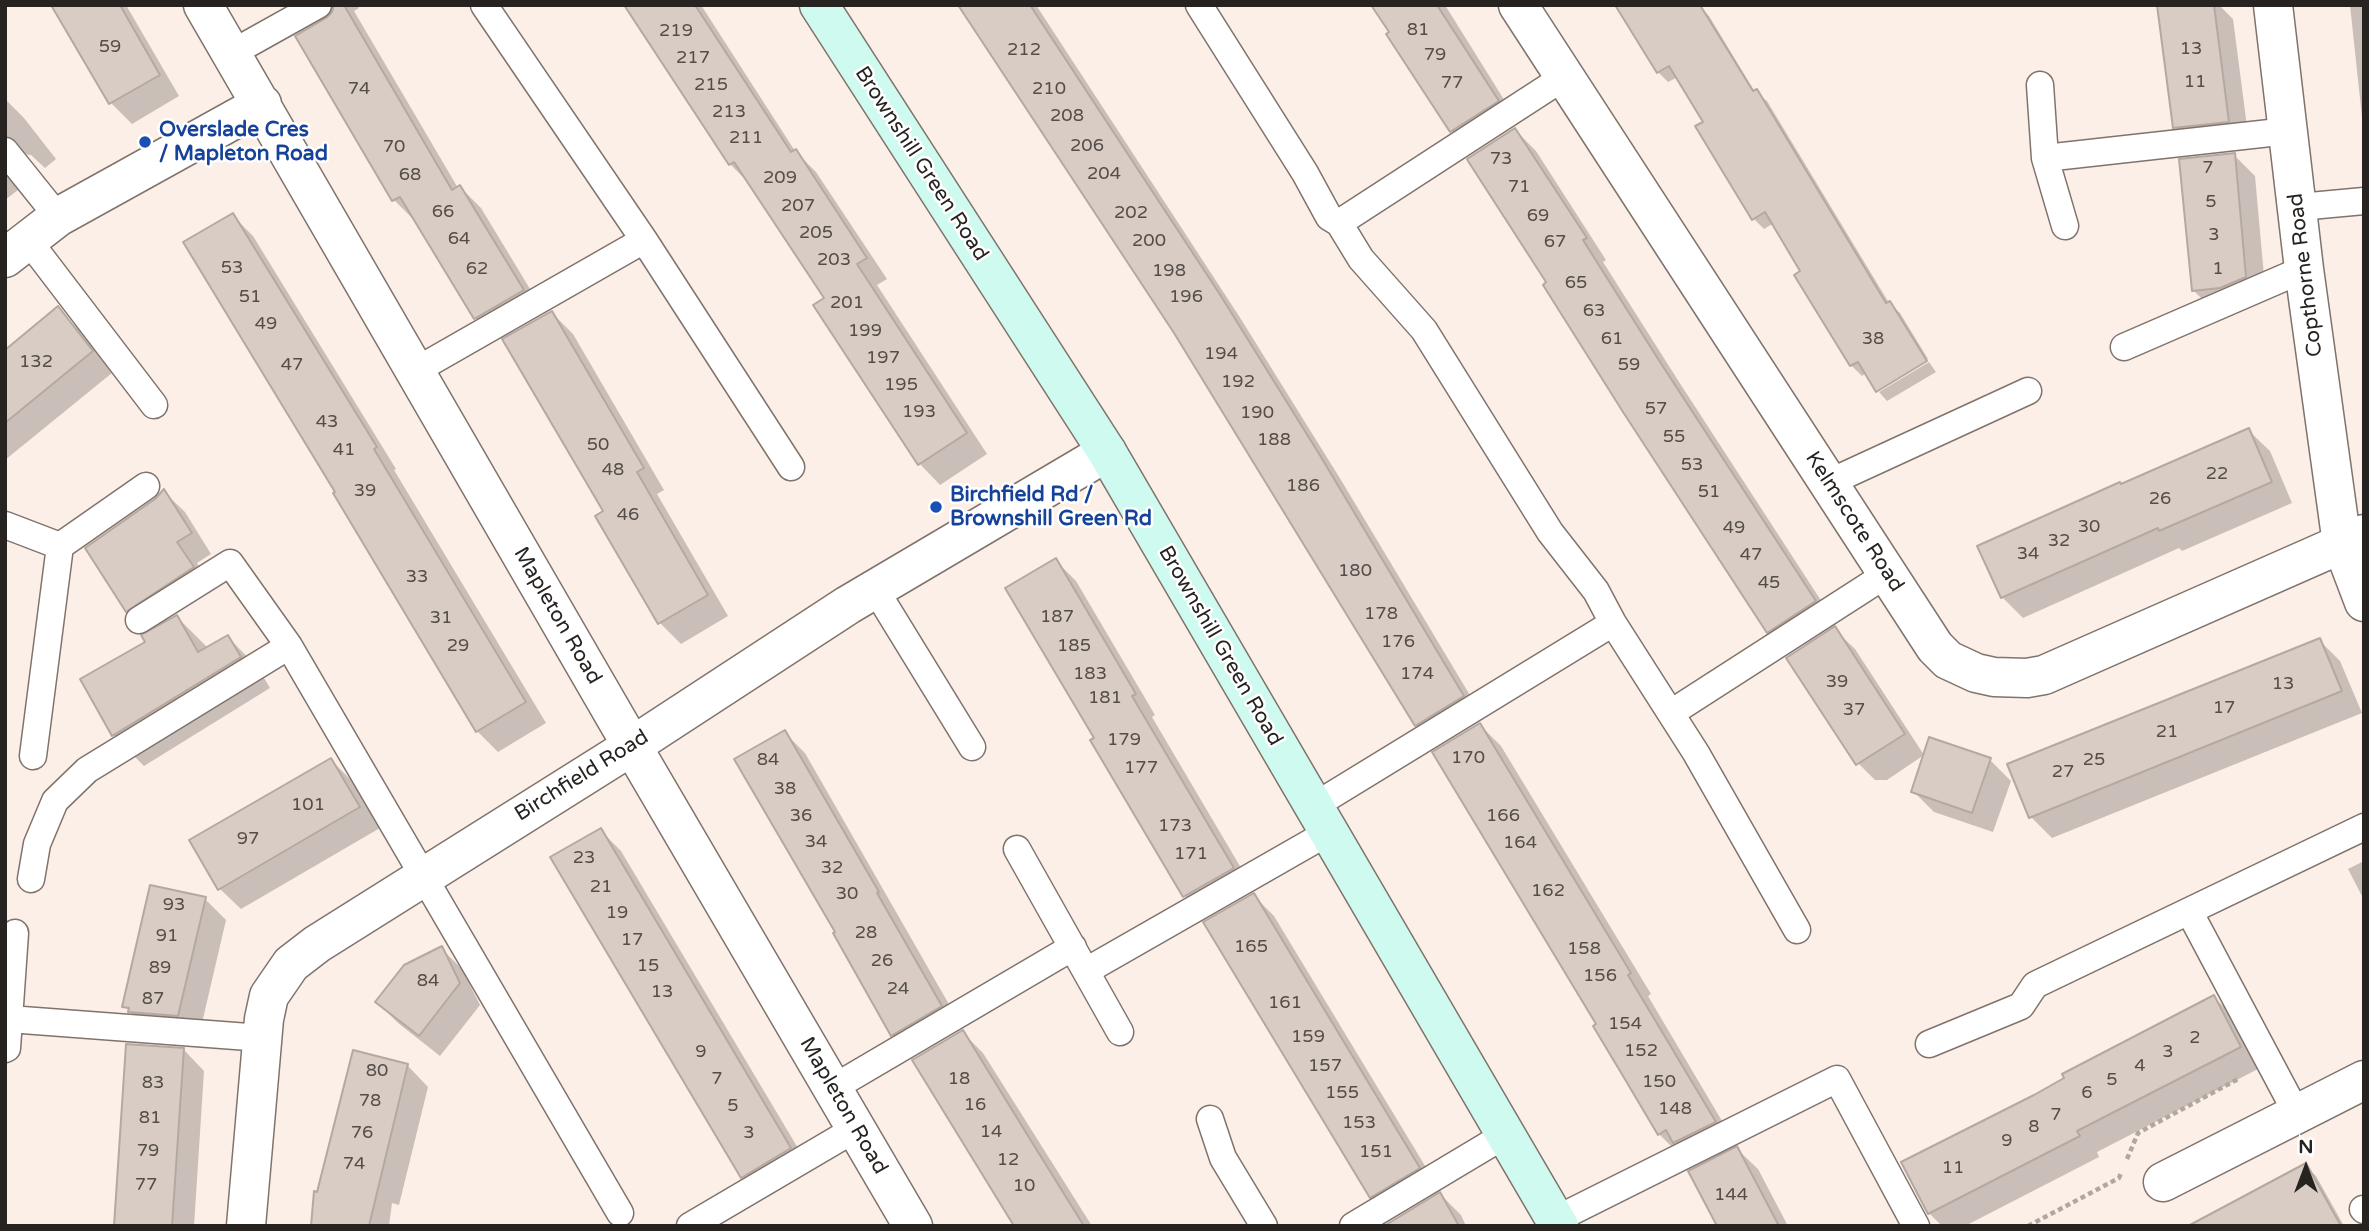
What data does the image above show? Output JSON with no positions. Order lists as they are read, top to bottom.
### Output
{
  "streets": {
    "street": [
      "Brownshill Green Road",
      "Copthorne Road",
      "Kelmscote Road",
      "Mapleton Road",
      "Birchfield Road"
    ]
  },
  "crossings": [
    ["Brownshill Green Road", "Birchfield Road"],
    ["Copthorne Road", "Kelmscote Road"],
    ["Mapleton Road", "Birchfield Road"]
  ],
  "places": ["Overslade Cres / Mapleton Road", "Birchfield Rd / Brownshill Green Rd"],
  "house_numbers": [
    "81",
    "219",
    "59",
    "13",
    "212",
    "79",
    "217",
    "11",
    "77",
    "215",
    "74",
    "210",
    "213",
    "208",
    "211",
    "206",
    "70",
    "73",
    "7",
    "204",
    "68",
    "209",
    "71",
    "5",
    "207",
    "66",
    "202",
    "69",
    "205",
    "3",
    "64",
    "200",
    "67",
    "203",
    "53",
    "62",
    "1",
    "198",
    "65",
    "51",
    "196",
    "201",
    "63",
    "49",
    "199",
    "61",
    "38",
    "194",
    "197",
    "132",
    "47",
    "59",
    "192",
    "195",
    "57",
    "193",
    "190",
    "43",
    "55",
    "188",
    "50",
    "41",
    "53",
    "48",
    "22",
    "186",
    "39",
    "51",
    "26",
    "46",
    "30",
    "49",
    "32",
    "34",
    "47",
    "180",
    "33",
    "45",
    "178",
    "187",
    "31",
    "176",
    "29",
    "185",
    "183",
    "174",
    "39",
    "13",
    "181",
    "17",
    "37",
    "21",
    "179",
    "170",
    "84",
    "25",
    "177",
    "27",
    "38",
    "101",
    "36",
    "166",
    "173",
    "97",
    "34",
    "164",
    "171",
    "23",
    "32",
    "21",
    "162",
    "30",
    "93",
    "19",
    "28",
    "91",
    "17",
    "165",
    "158",
    "26",
    "15",
    "89",
    "156",
    "84",
    "24",
    "13",
    "87",
    "161",
    "154",
    "159",
    "2",
    "152",
    "9",
    "3",
    "157",
    "4",
    "80",
    "7",
    "18",
    "5",
    "150",
    "83",
    "155",
    "6",
    "78",
    "16",
    "5",
    "148",
    "7",
    "81",
    "153",
    "8",
    "14",
    "76",
    "3",
    "9",
    "79",
    "151",
    "12",
    "74",
    "11",
    "77",
    "10",
    "144"
  ],
  "north": "top"
}
